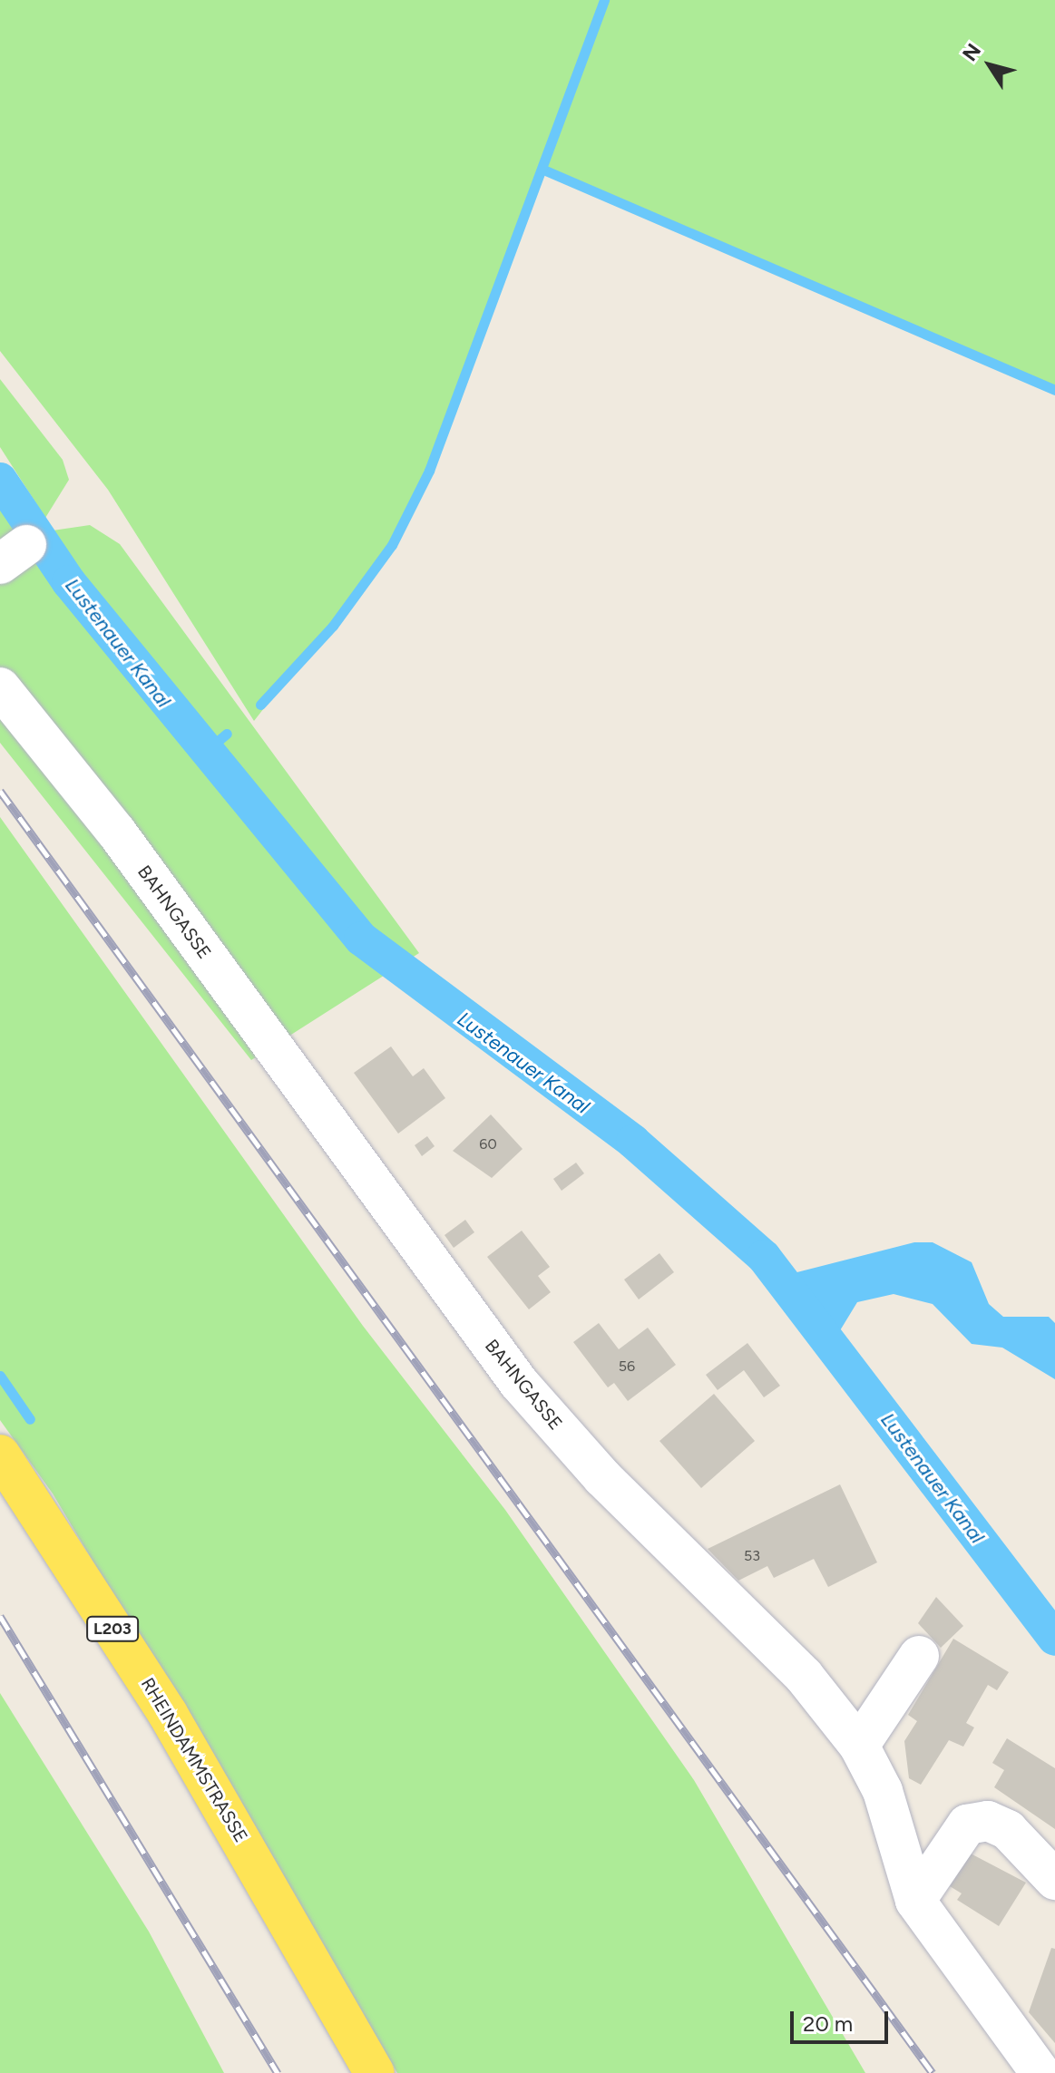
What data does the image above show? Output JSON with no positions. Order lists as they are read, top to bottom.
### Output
{
  "streets": {
    "main road": ["L203", "RHEINDAMMSTRASSE"],
    "street": ["BAHNGASSE"]
  },
  "water": ["Lustenauer Kanal"],
  "house_numbers": ["60", "56", "53"],
  "scale_bar": "20 m",
  "north": "top left"
}
